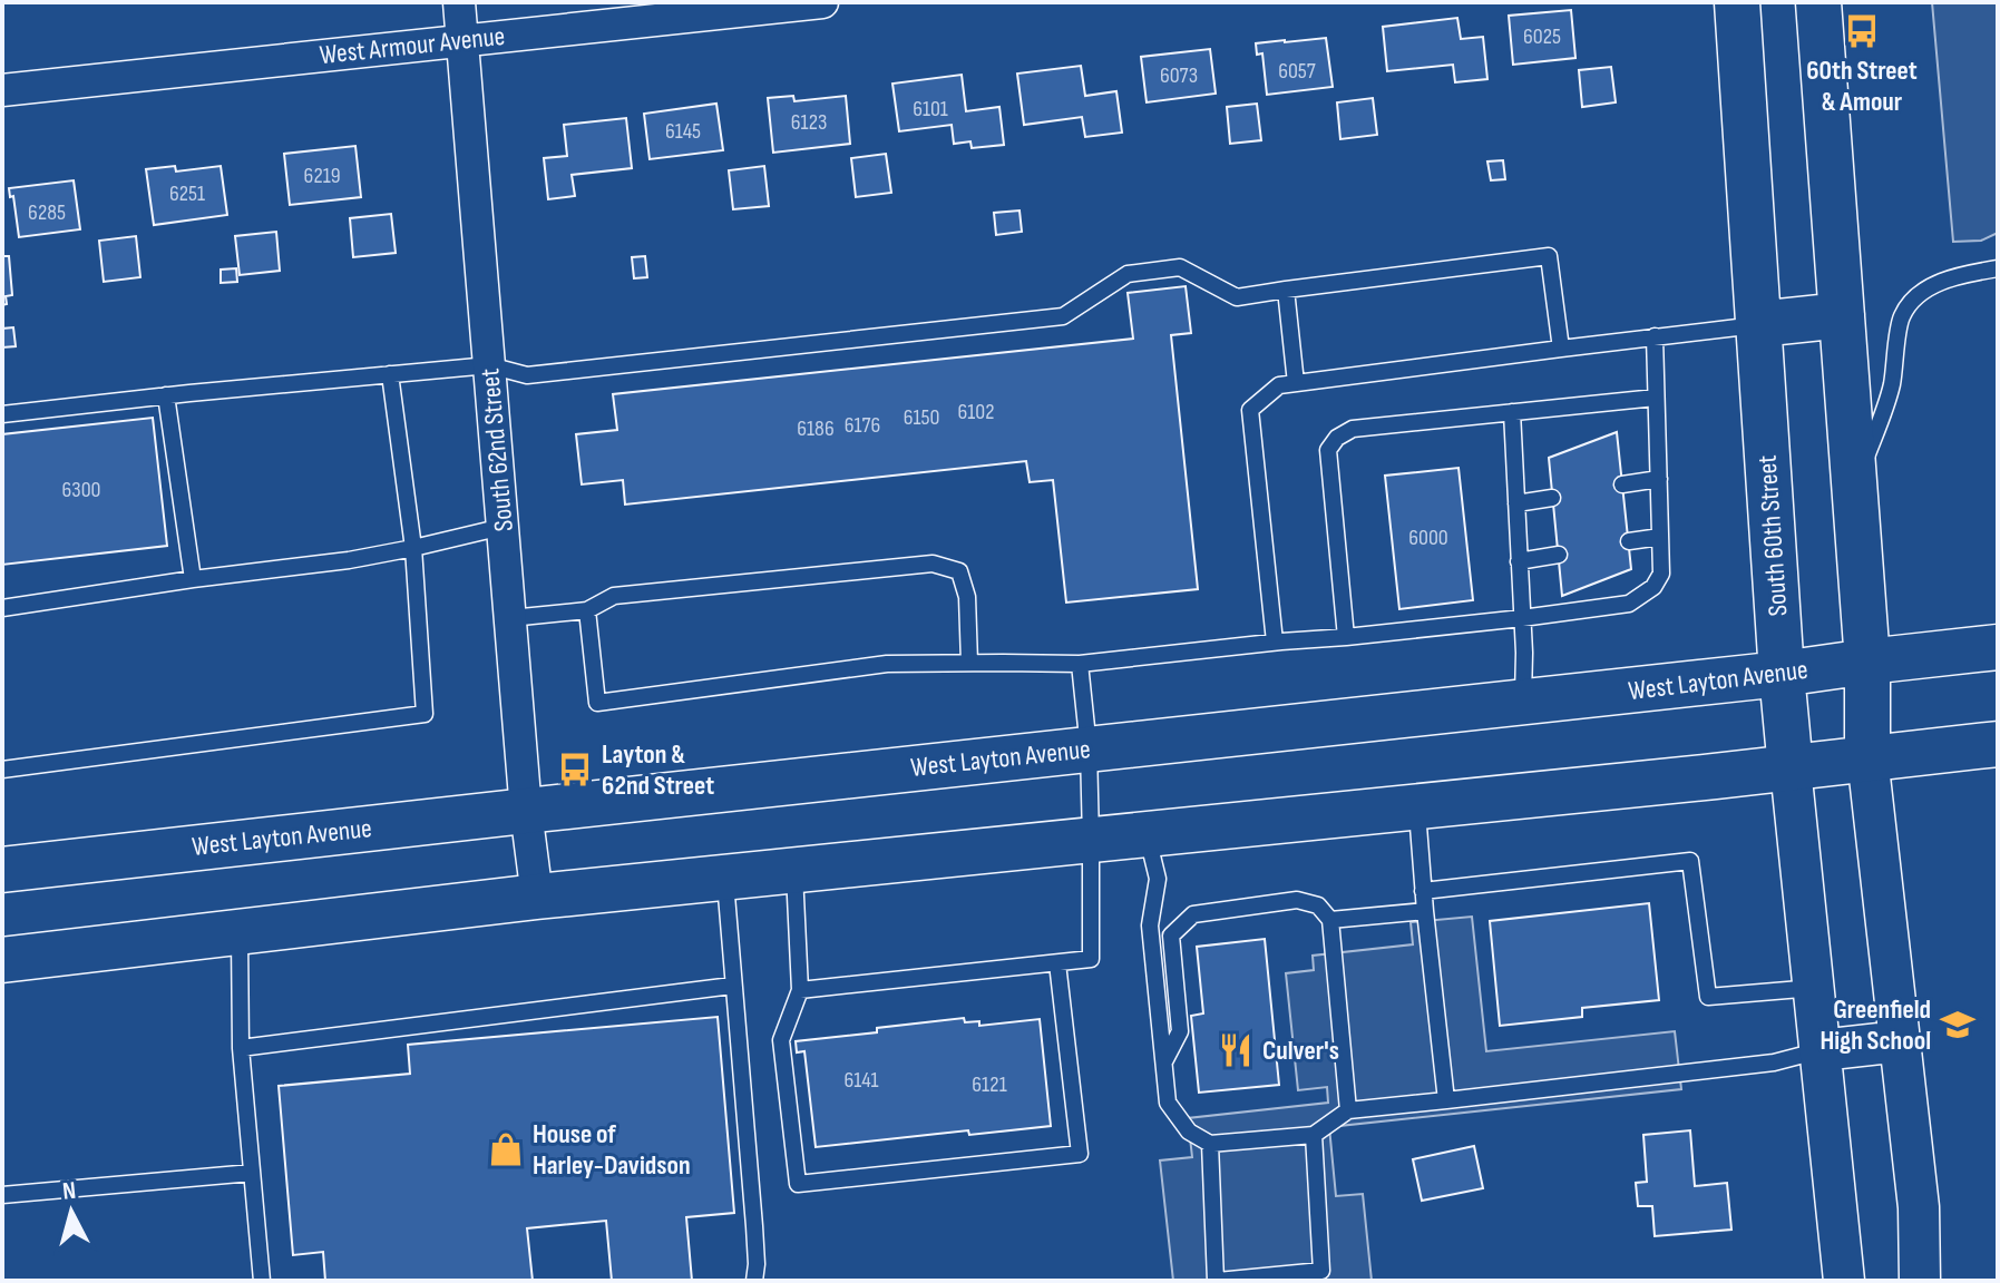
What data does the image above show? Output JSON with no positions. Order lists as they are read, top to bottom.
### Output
{
  "streets": {
    "main road": ["South 60th Street", "West Layton Avenue"],
    "street": ["West Armour Avenue", "South 62nd Street"]
  },
  "crossings": [
    ["West Armour Avenue", "South 62nd Street"],
    ["South 62nd Street", "West Layton Avenue"],
    ["South 60th Street", "West Layton Avenue"]
  ],
  "places": {
    "bus stop": ["60th Street & Amour", "Layton & 62nd Street"],
    "school or university": ["Greenfield High School"],
    "restaurant": ["Culver's"],
    "shop": ["House of Harley-Davidson"]
  },
  "house_numbers": [
    "6025",
    "6057",
    "6073",
    "6101",
    "6123",
    "6145",
    "6219",
    "6251",
    "6285",
    "6102",
    "6150",
    "6176",
    "6186",
    "6300",
    "6000",
    "6141",
    "6121"
  ],
  "north": "top"
}
